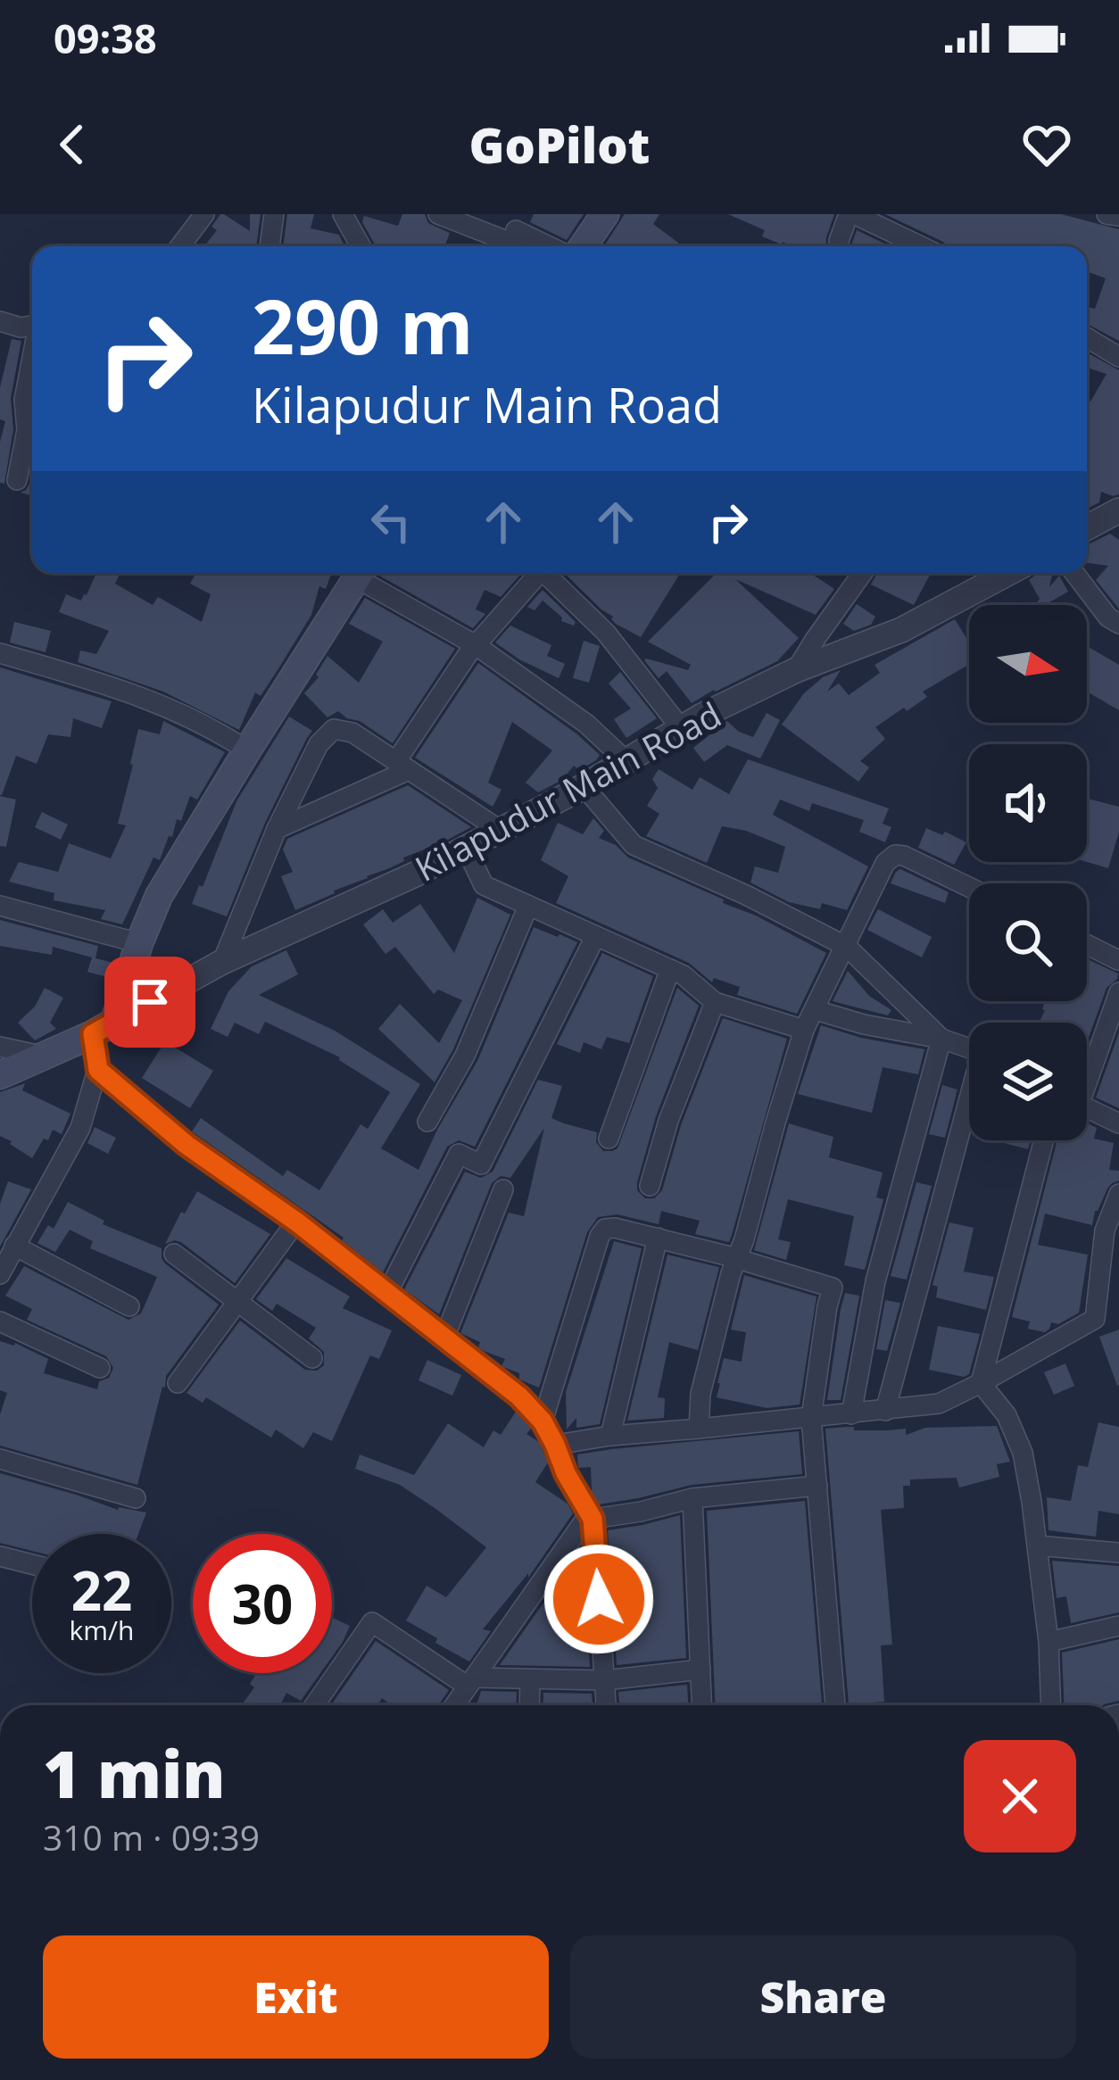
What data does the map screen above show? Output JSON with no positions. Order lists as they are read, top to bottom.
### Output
{
  "streets": {
    "street": ["Kilapudur Main Road"]
  },
  "north": "right",
  "page": {
    "status": "09:38",
    "header": "GoPilot",
    "turn": ["290 m", "Kilapudur Main Road"],
    "speed": "22 km/h",
    "limit": "30",
    "heading": ["1 min", "310 m · 09:39"],
    "buttons": ["Exit", "Share"]
  }
}
